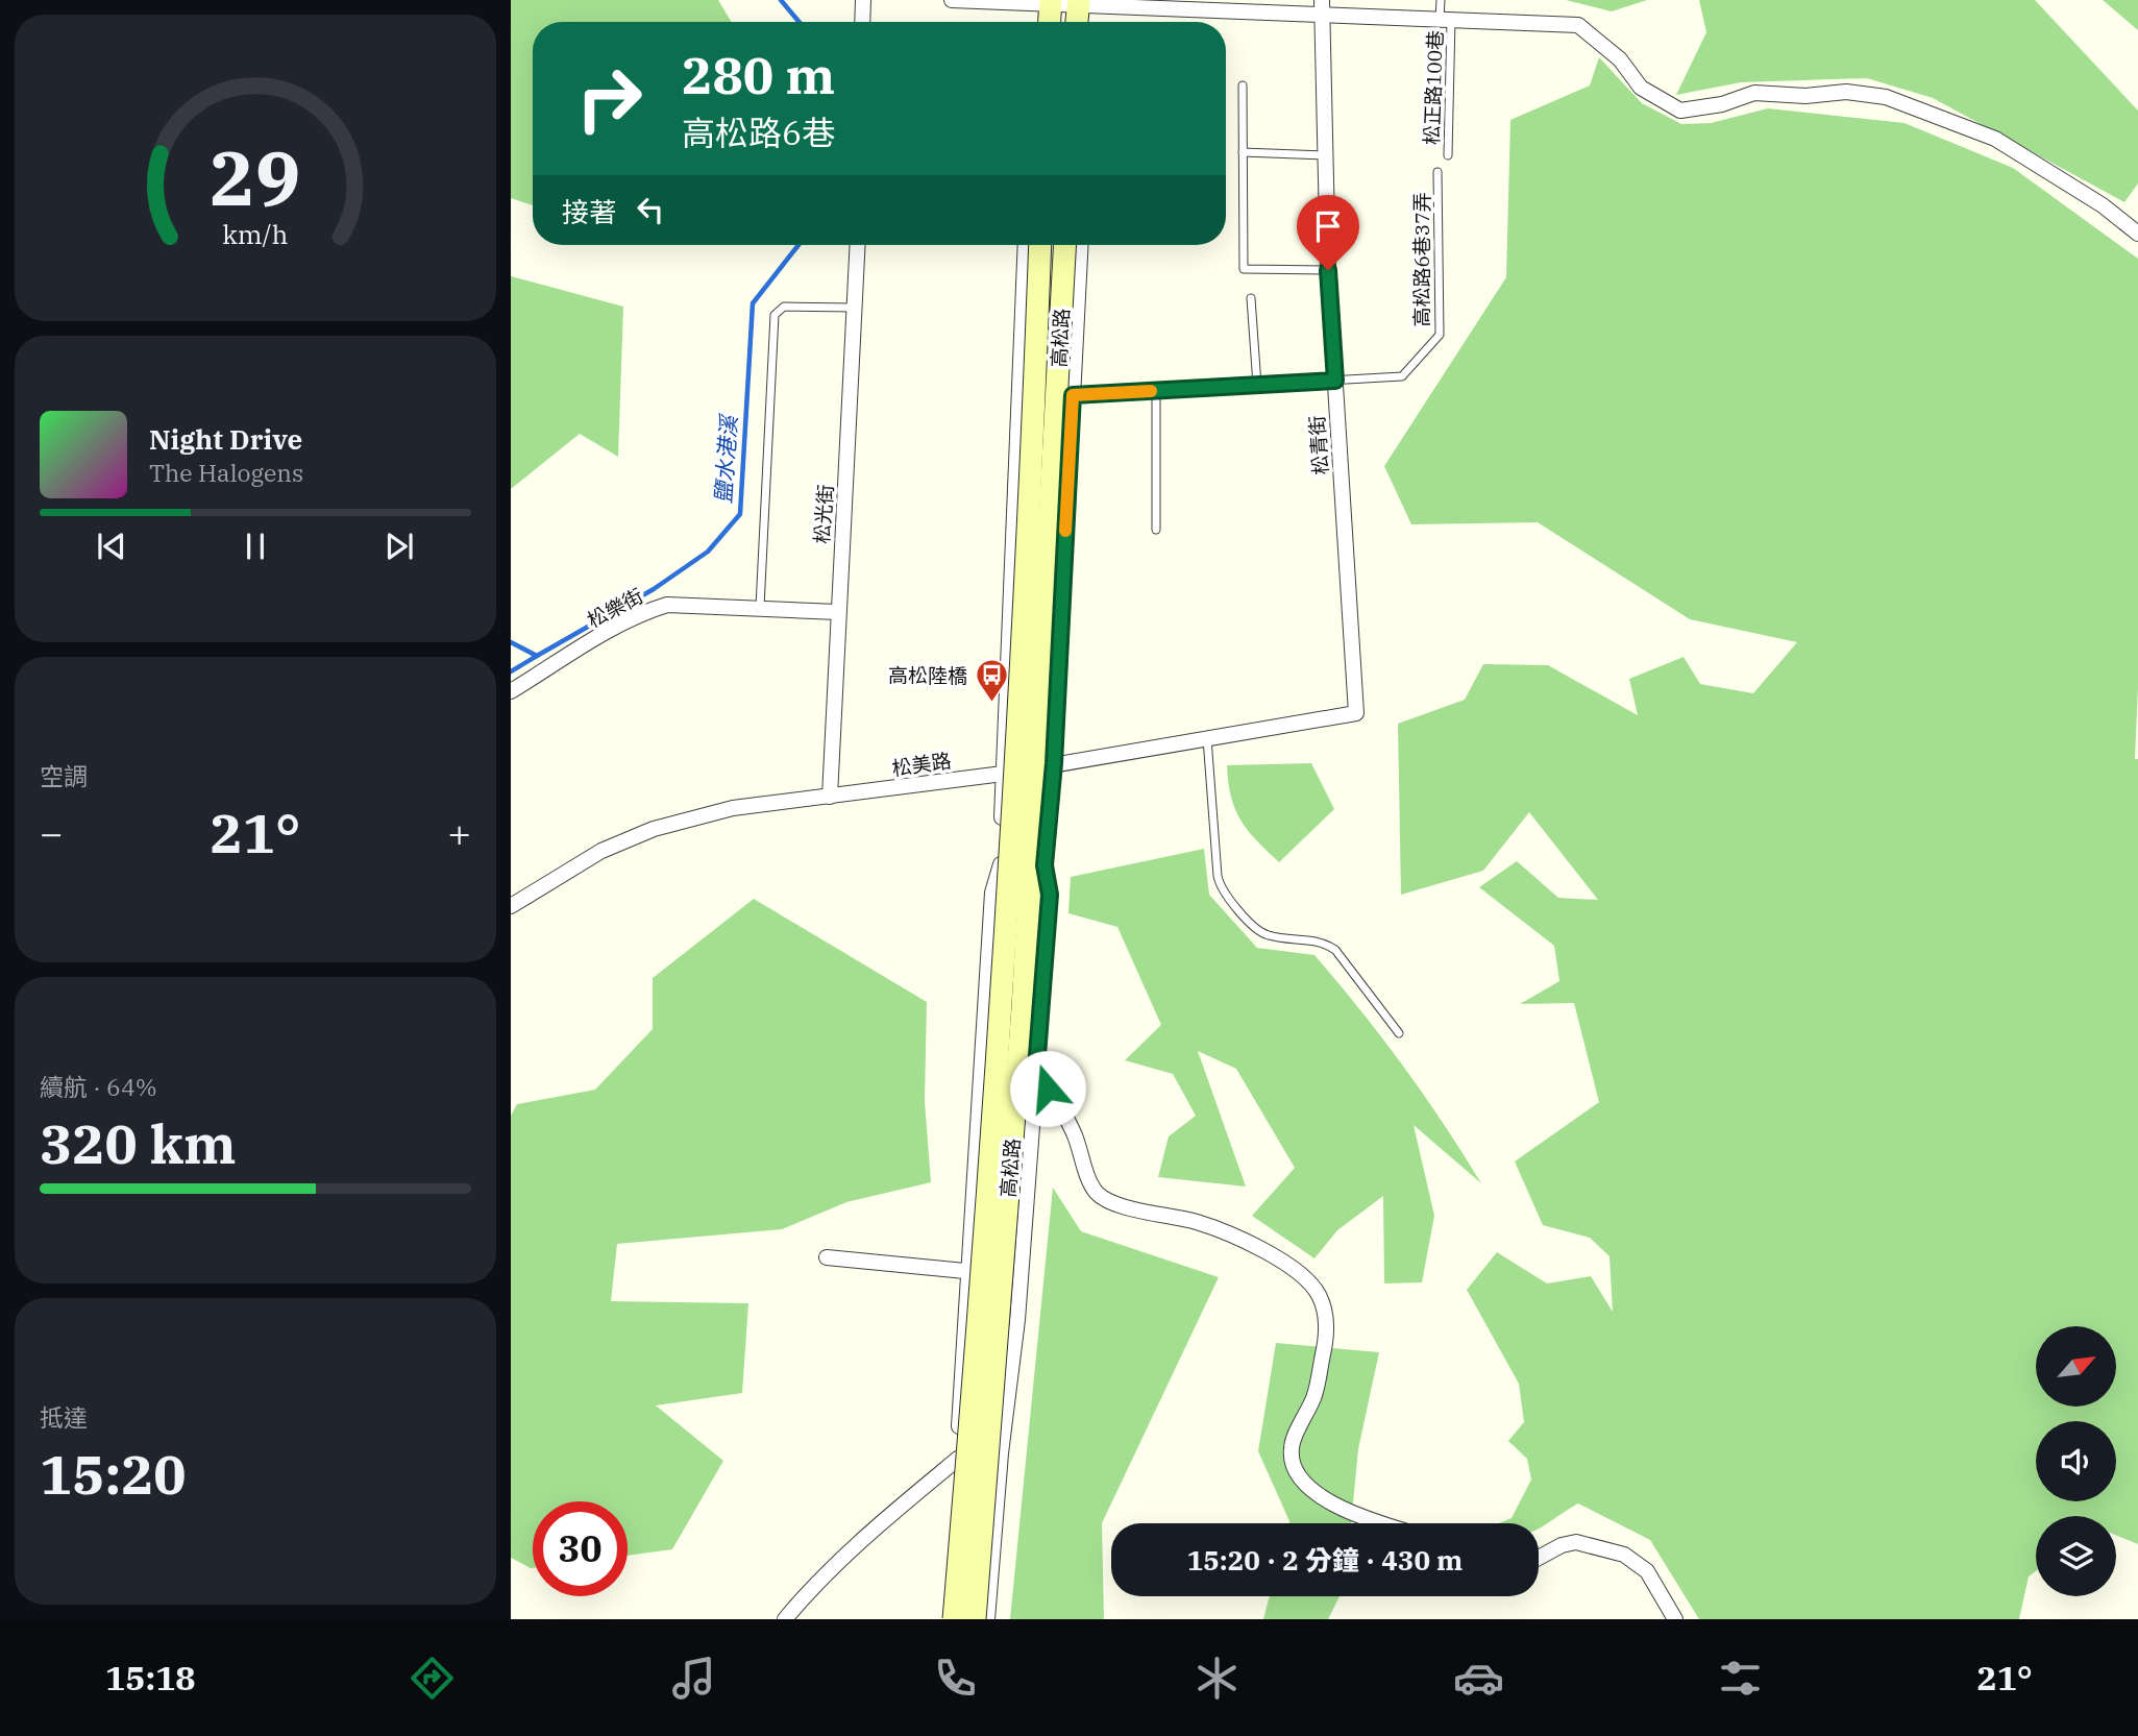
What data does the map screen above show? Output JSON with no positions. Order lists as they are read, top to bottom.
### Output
{
  "streets": {
    "street": [
      "高松路",
      "松青街",
      "松光街",
      "松樂街",
      "松美路"
    ],
    "lane": ["松正路100巷", "高松路6巷37弄"]
  },
  "crossings": [
    ["高松路6巷37弄", "松青街"],
    ["高松路", "松美路"],
    ["松青街", "松美路"],
    ["松光街", "松樂街"],
    ["松光街", "松美路"]
  ],
  "water": ["鹽水港溪"],
  "places": {
    "bus stop": ["高松陸橋"]
  },
  "north": "top right",
  "page": {
    "turn": ["280 m", "高松路6巷"],
    "then": "接著",
    "song": ["Night Drive", "The Halogens"],
    "tile": [
      "空調",
      ["續航 · 64%", "320 km"],
      ["抵達", "15:20"]
    ],
    "heat": ["−", "21°", "+"],
    "limit": "30",
    "trip": "15:20 · 2 分鐘 · 430 m",
    "tabs": ["15:18", "21°"],
    "gauge": ["29", "km/h"]
  }
}
